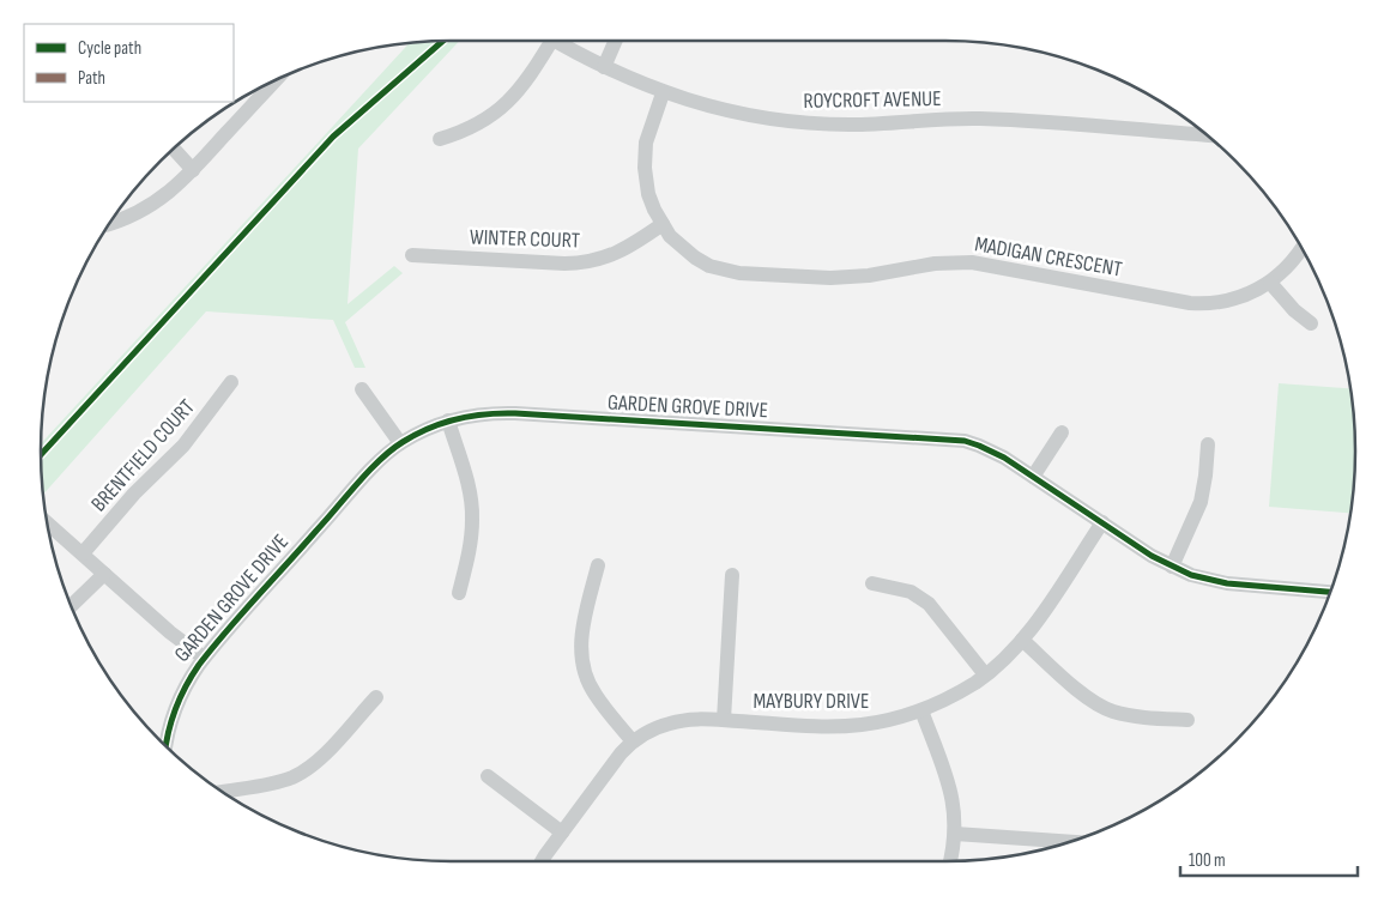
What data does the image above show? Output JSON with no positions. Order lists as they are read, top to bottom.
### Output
{
  "streets": {
    "street": [
      "ROYCROFT AVENUE",
      "WINTER COURT",
      "MADIGAN CRESCENT",
      "GARDEN GROVE DRIVE",
      "BRENTFIELD COURT",
      "MAYBURY DRIVE"
    ]
  },
  "crossings": [
    ["ROYCROFT AVENUE", "MADIGAN CRESCENT"],
    ["WINTER COURT", "MADIGAN CRESCENT"],
    ["GARDEN GROVE DRIVE", "MAYBURY DRIVE"]
  ],
  "legend": ["Cycle path", "Path"],
  "scale_bar": "100 m"
}
